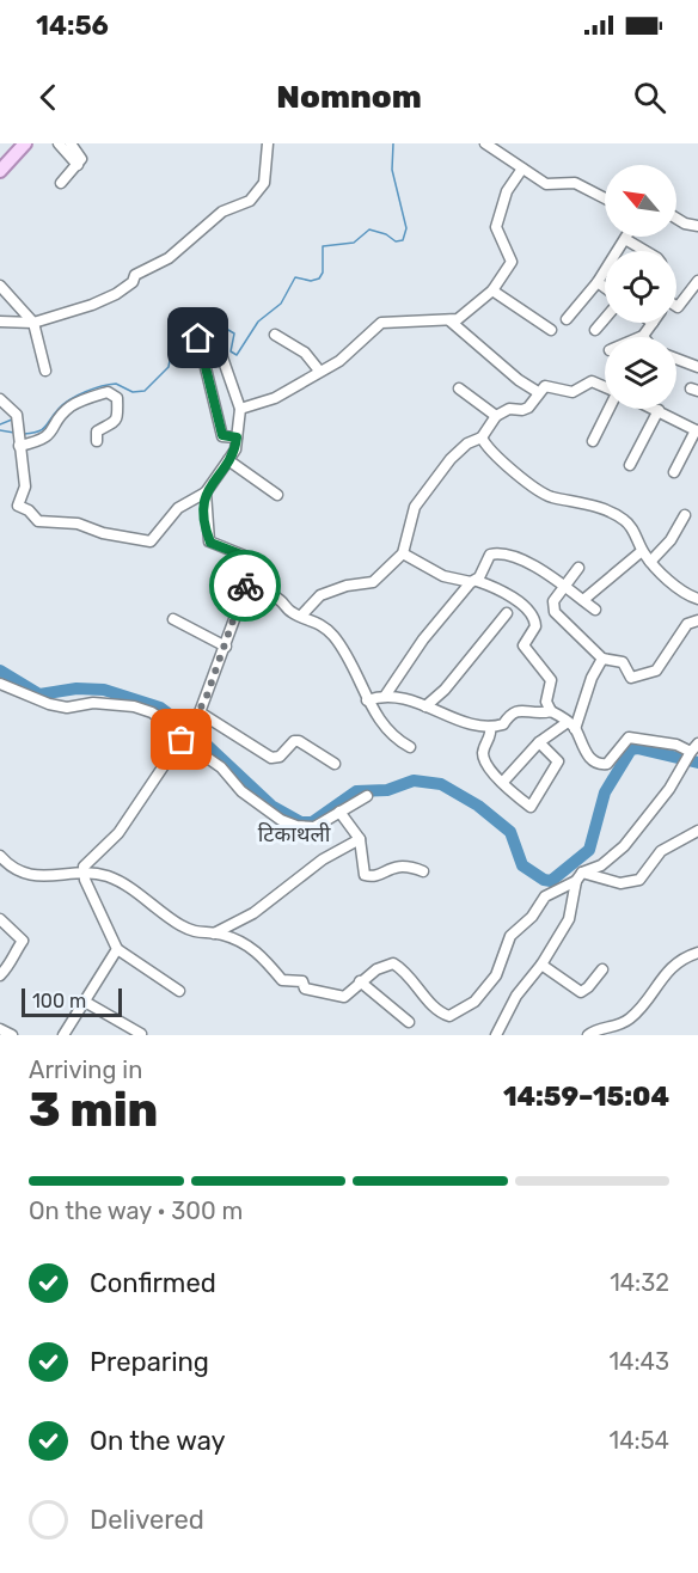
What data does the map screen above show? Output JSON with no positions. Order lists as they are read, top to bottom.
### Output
{
  "districts": ["टिकाथली"],
  "scale_bar": "100 m",
  "north": "top left",
  "page": {
    "status": "14:56",
    "header": "Nomnom",
    "scale": "100 m",
    "heading": ["3 min", "Arriving in", "14:59–15:04"],
    "bar": "On the way · 300 m",
    "list": [
      ["Confirmed", "14:32"],
      ["Preparing", "14:43"],
      ["On the way", "14:54"],
      "Delivered"
    ]
  }
}
